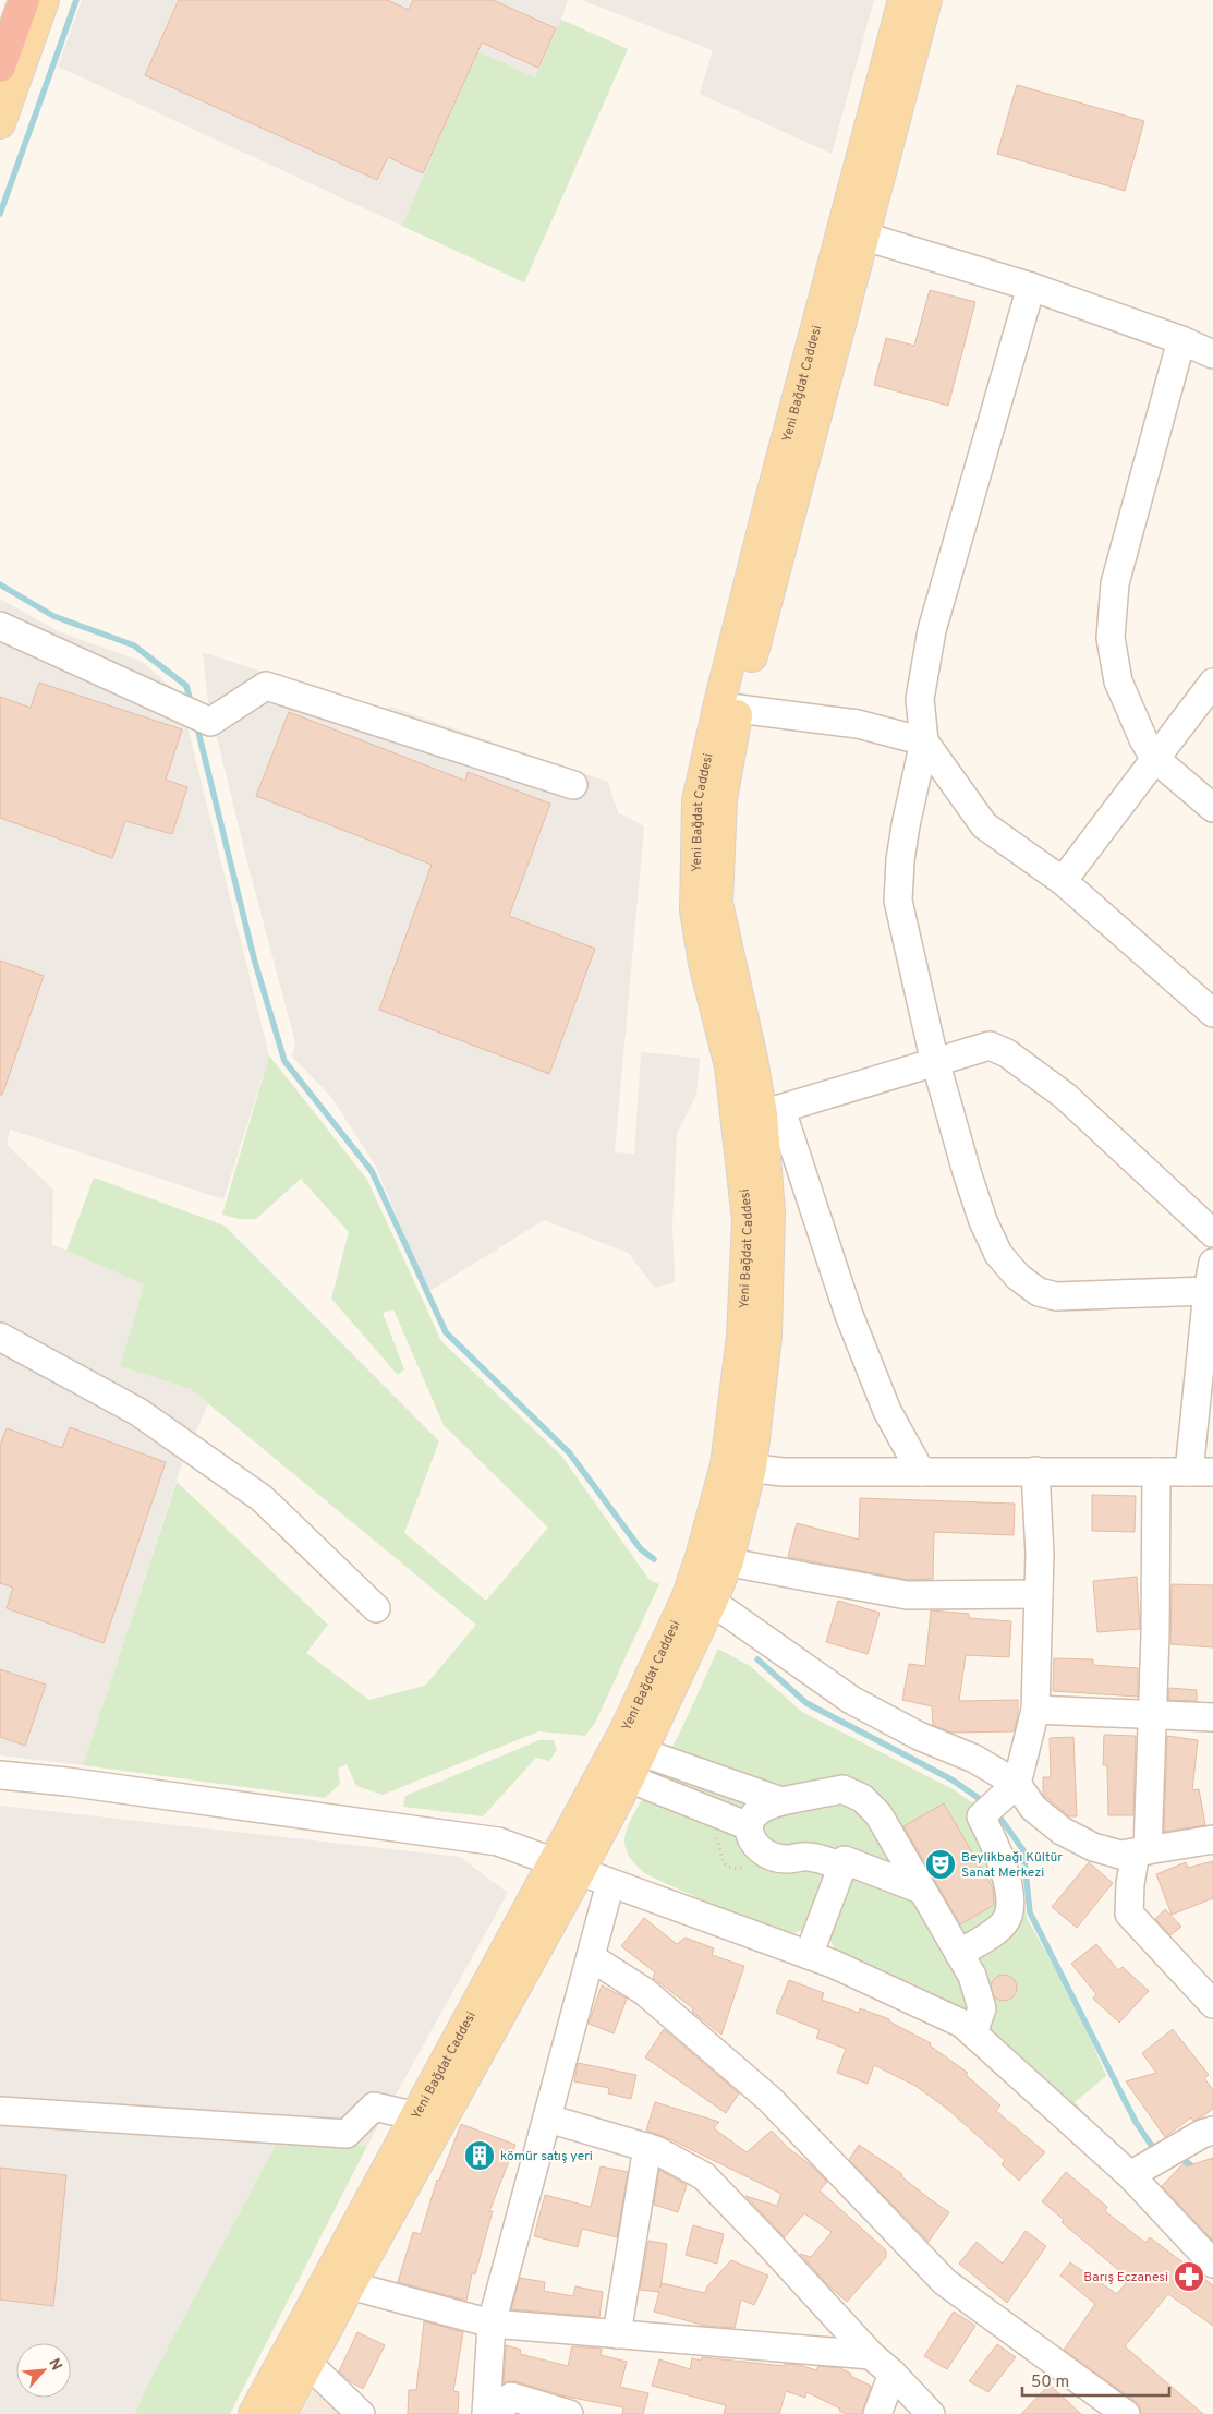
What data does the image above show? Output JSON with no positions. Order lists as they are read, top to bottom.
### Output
{
  "streets": {
    "main road": ["Yeni Bağdat Caddesi"]
  },
  "places": {
    "theatre": ["Beylikbağı Kültür Sanat Merkezi"],
    "building": ["kömür satış yeri"],
    "pharmacy": ["Barış Eczanesi"]
  },
  "scale_bar": "50 m",
  "north": "top right"
}
